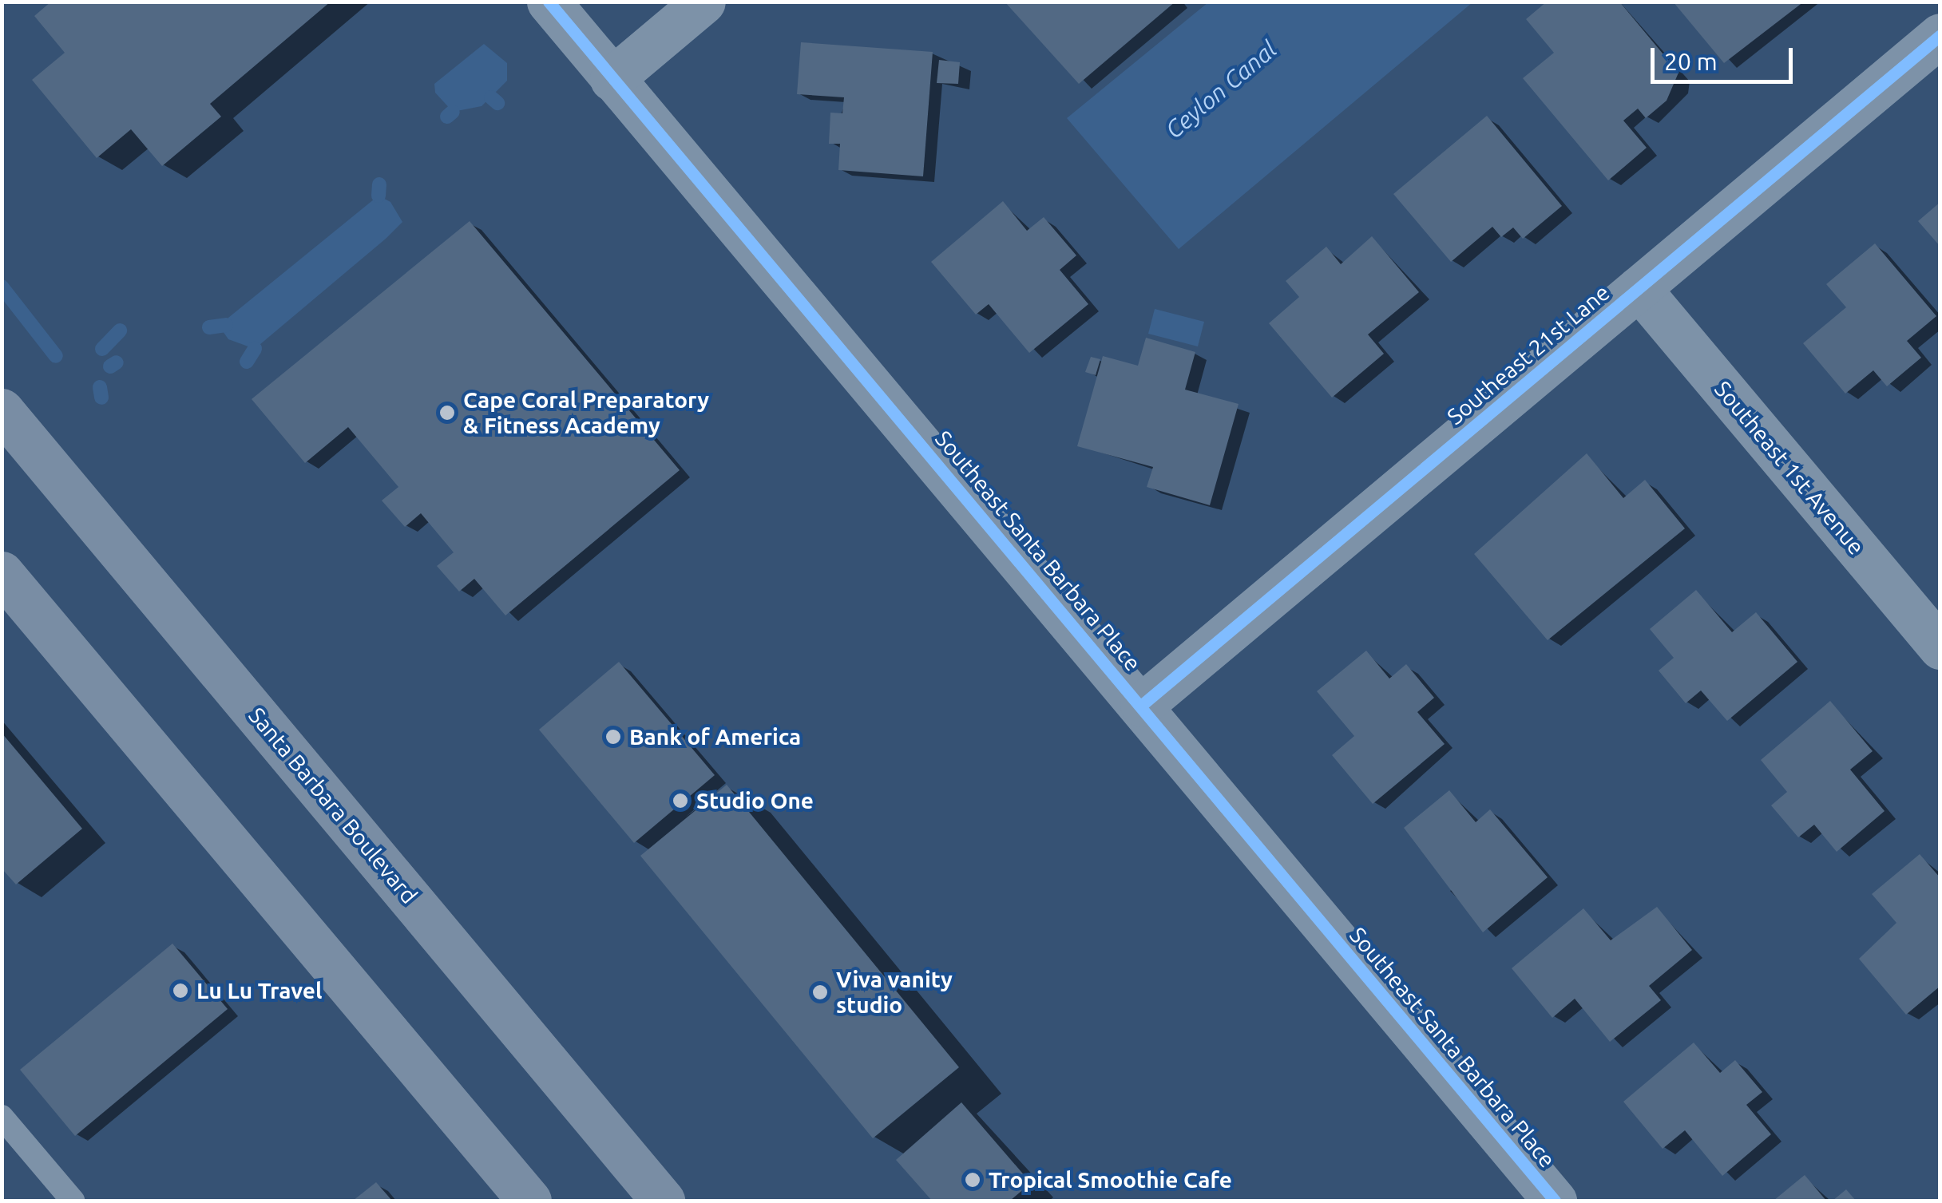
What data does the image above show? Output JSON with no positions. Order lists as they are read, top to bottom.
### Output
{
  "streets": {
    "main road": ["Santa Barbara Boulevard"],
    "street": ["Southeast 21st Lane", "Southeast 1st Avenue", "Southeast Santa Barbara Place"]
  },
  "crossings": [
    ["Southeast 21st Lane", "Southeast 1st Avenue"],
    ["Southeast 21st Lane", "Southeast Santa Barbara Place"]
  ],
  "water": ["Ceylon Canal"],
  "places": [
    "Cape Coral Preparatory & Fitness Academy",
    "Bank of America",
    "Studio One",
    "Lu Lu Travel",
    "Viva vanity studio",
    "Tropical Smoothie Cafe"
  ],
  "scale_bar": "20 m"
}
